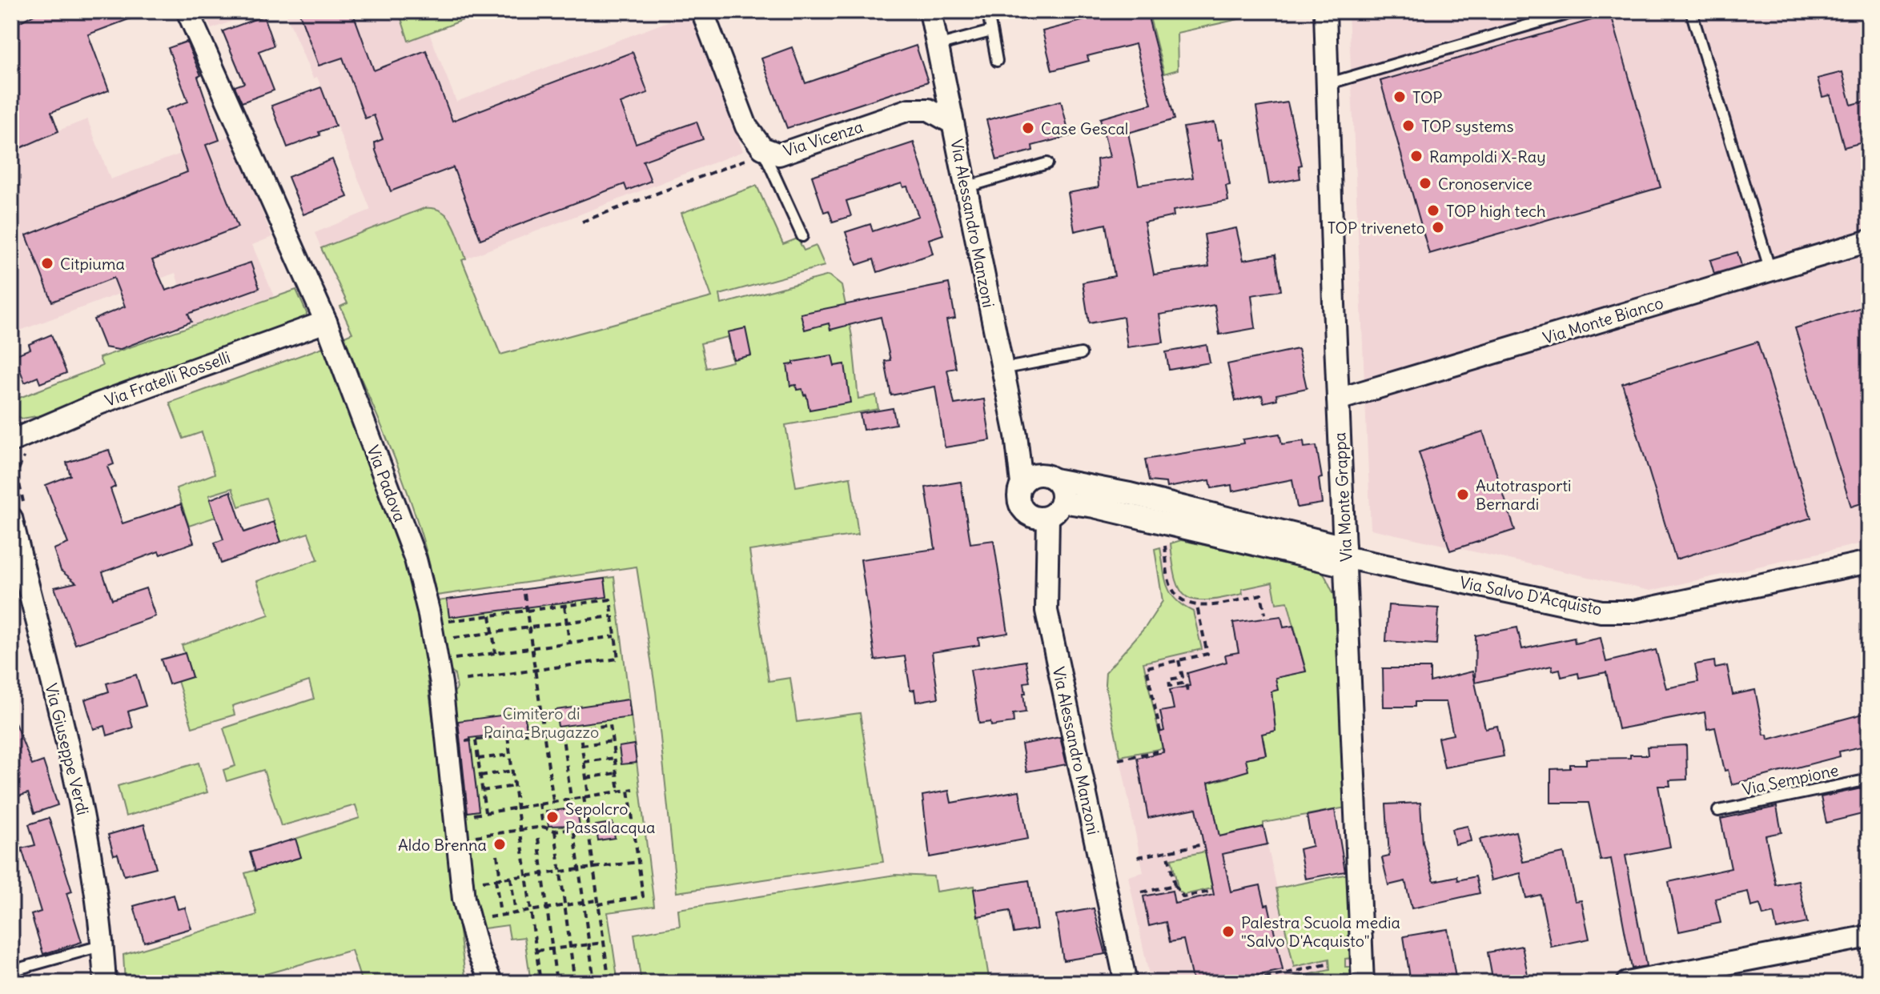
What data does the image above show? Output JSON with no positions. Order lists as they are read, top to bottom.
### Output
{
  "streets": {
    "street": [
      "Via Vicenza",
      "Via Alessandro Manzoni",
      "Via Monte Bianco",
      "Via Fratelli Rosselli",
      "Via Padova",
      "Via Monte Grappa",
      "Via Salvo D'Acquisto",
      "Via Giuseppe Verdi"
    ],
    "lane": ["Via Sempione"]
  },
  "crossings": [
    ["Via Vicenza", "Via Alessandro Manzoni"],
    ["Via Alessandro Manzoni", "Via Salvo D'Acquisto"],
    ["Via Monte Bianco", "Via Monte Grappa"],
    ["Via Fratelli Rosselli", "Via Padova"],
    ["Via Monte Grappa", "Via Salvo D'Acquisto"]
  ],
  "parks": ["Cimitero di Paina-Brugazzo"],
  "places": [
    "TOP",
    "TOP systems",
    "Case Gescal",
    "Rampoldi X-Ray",
    "Cronoservice",
    "TOP high tech",
    "TOP triveneto",
    "Citpiuma",
    "Autotrasporti Bernardi",
    "Sepolcro Passalacqua",
    "Aldo Brenna",
    "Palestra Scuola media \"Salvo D'Acquisto\""
  ]
}
